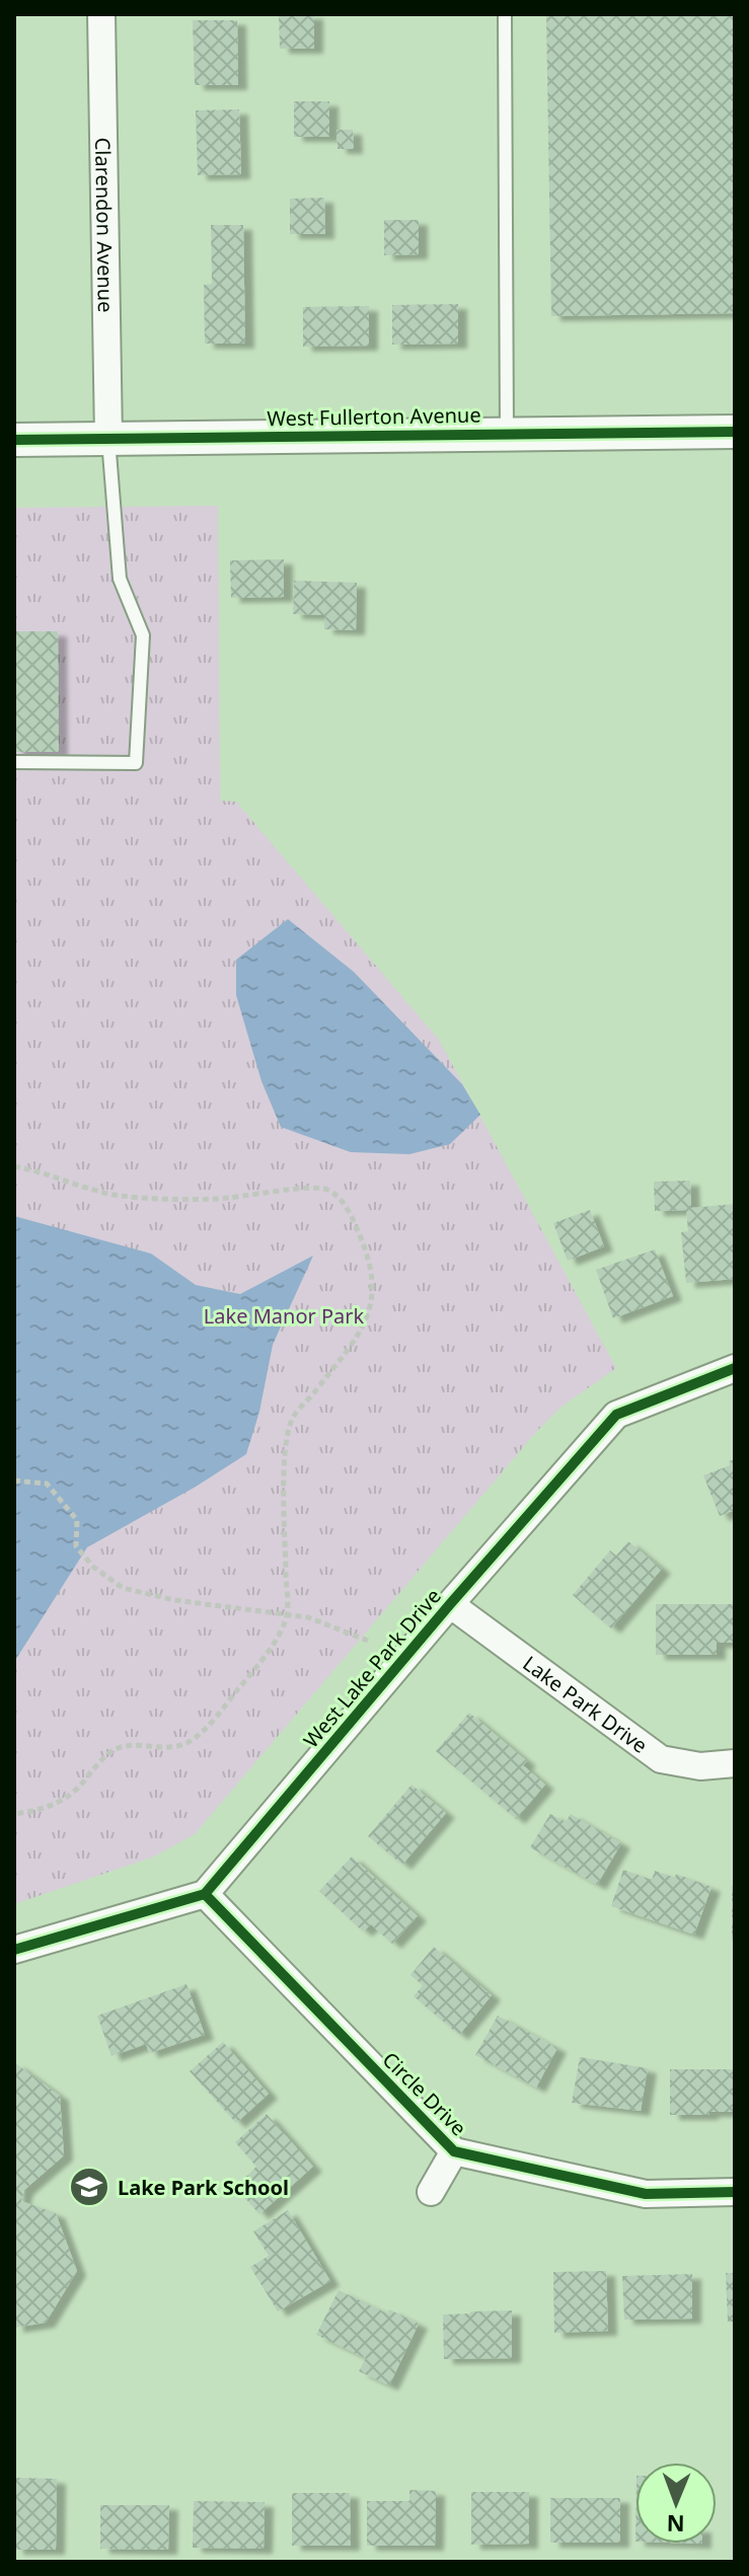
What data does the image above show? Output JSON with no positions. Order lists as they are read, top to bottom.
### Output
{
  "streets": {
    "street": [
      "Clarendon Avenue",
      "West Fullerton Avenue",
      "West Lake Park Drive",
      "Lake Park Drive",
      "Circle Drive"
    ]
  },
  "crossings": [
    ["Clarendon Avenue", "West Fullerton Avenue"],
    ["West Lake Park Drive", "Lake Park Drive"],
    ["West Lake Park Drive", "Circle Drive"]
  ],
  "parks": ["Lake Manor Park"],
  "places": {
    "school or university": ["Lake Park School"]
  },
  "north": "bottom"
}
